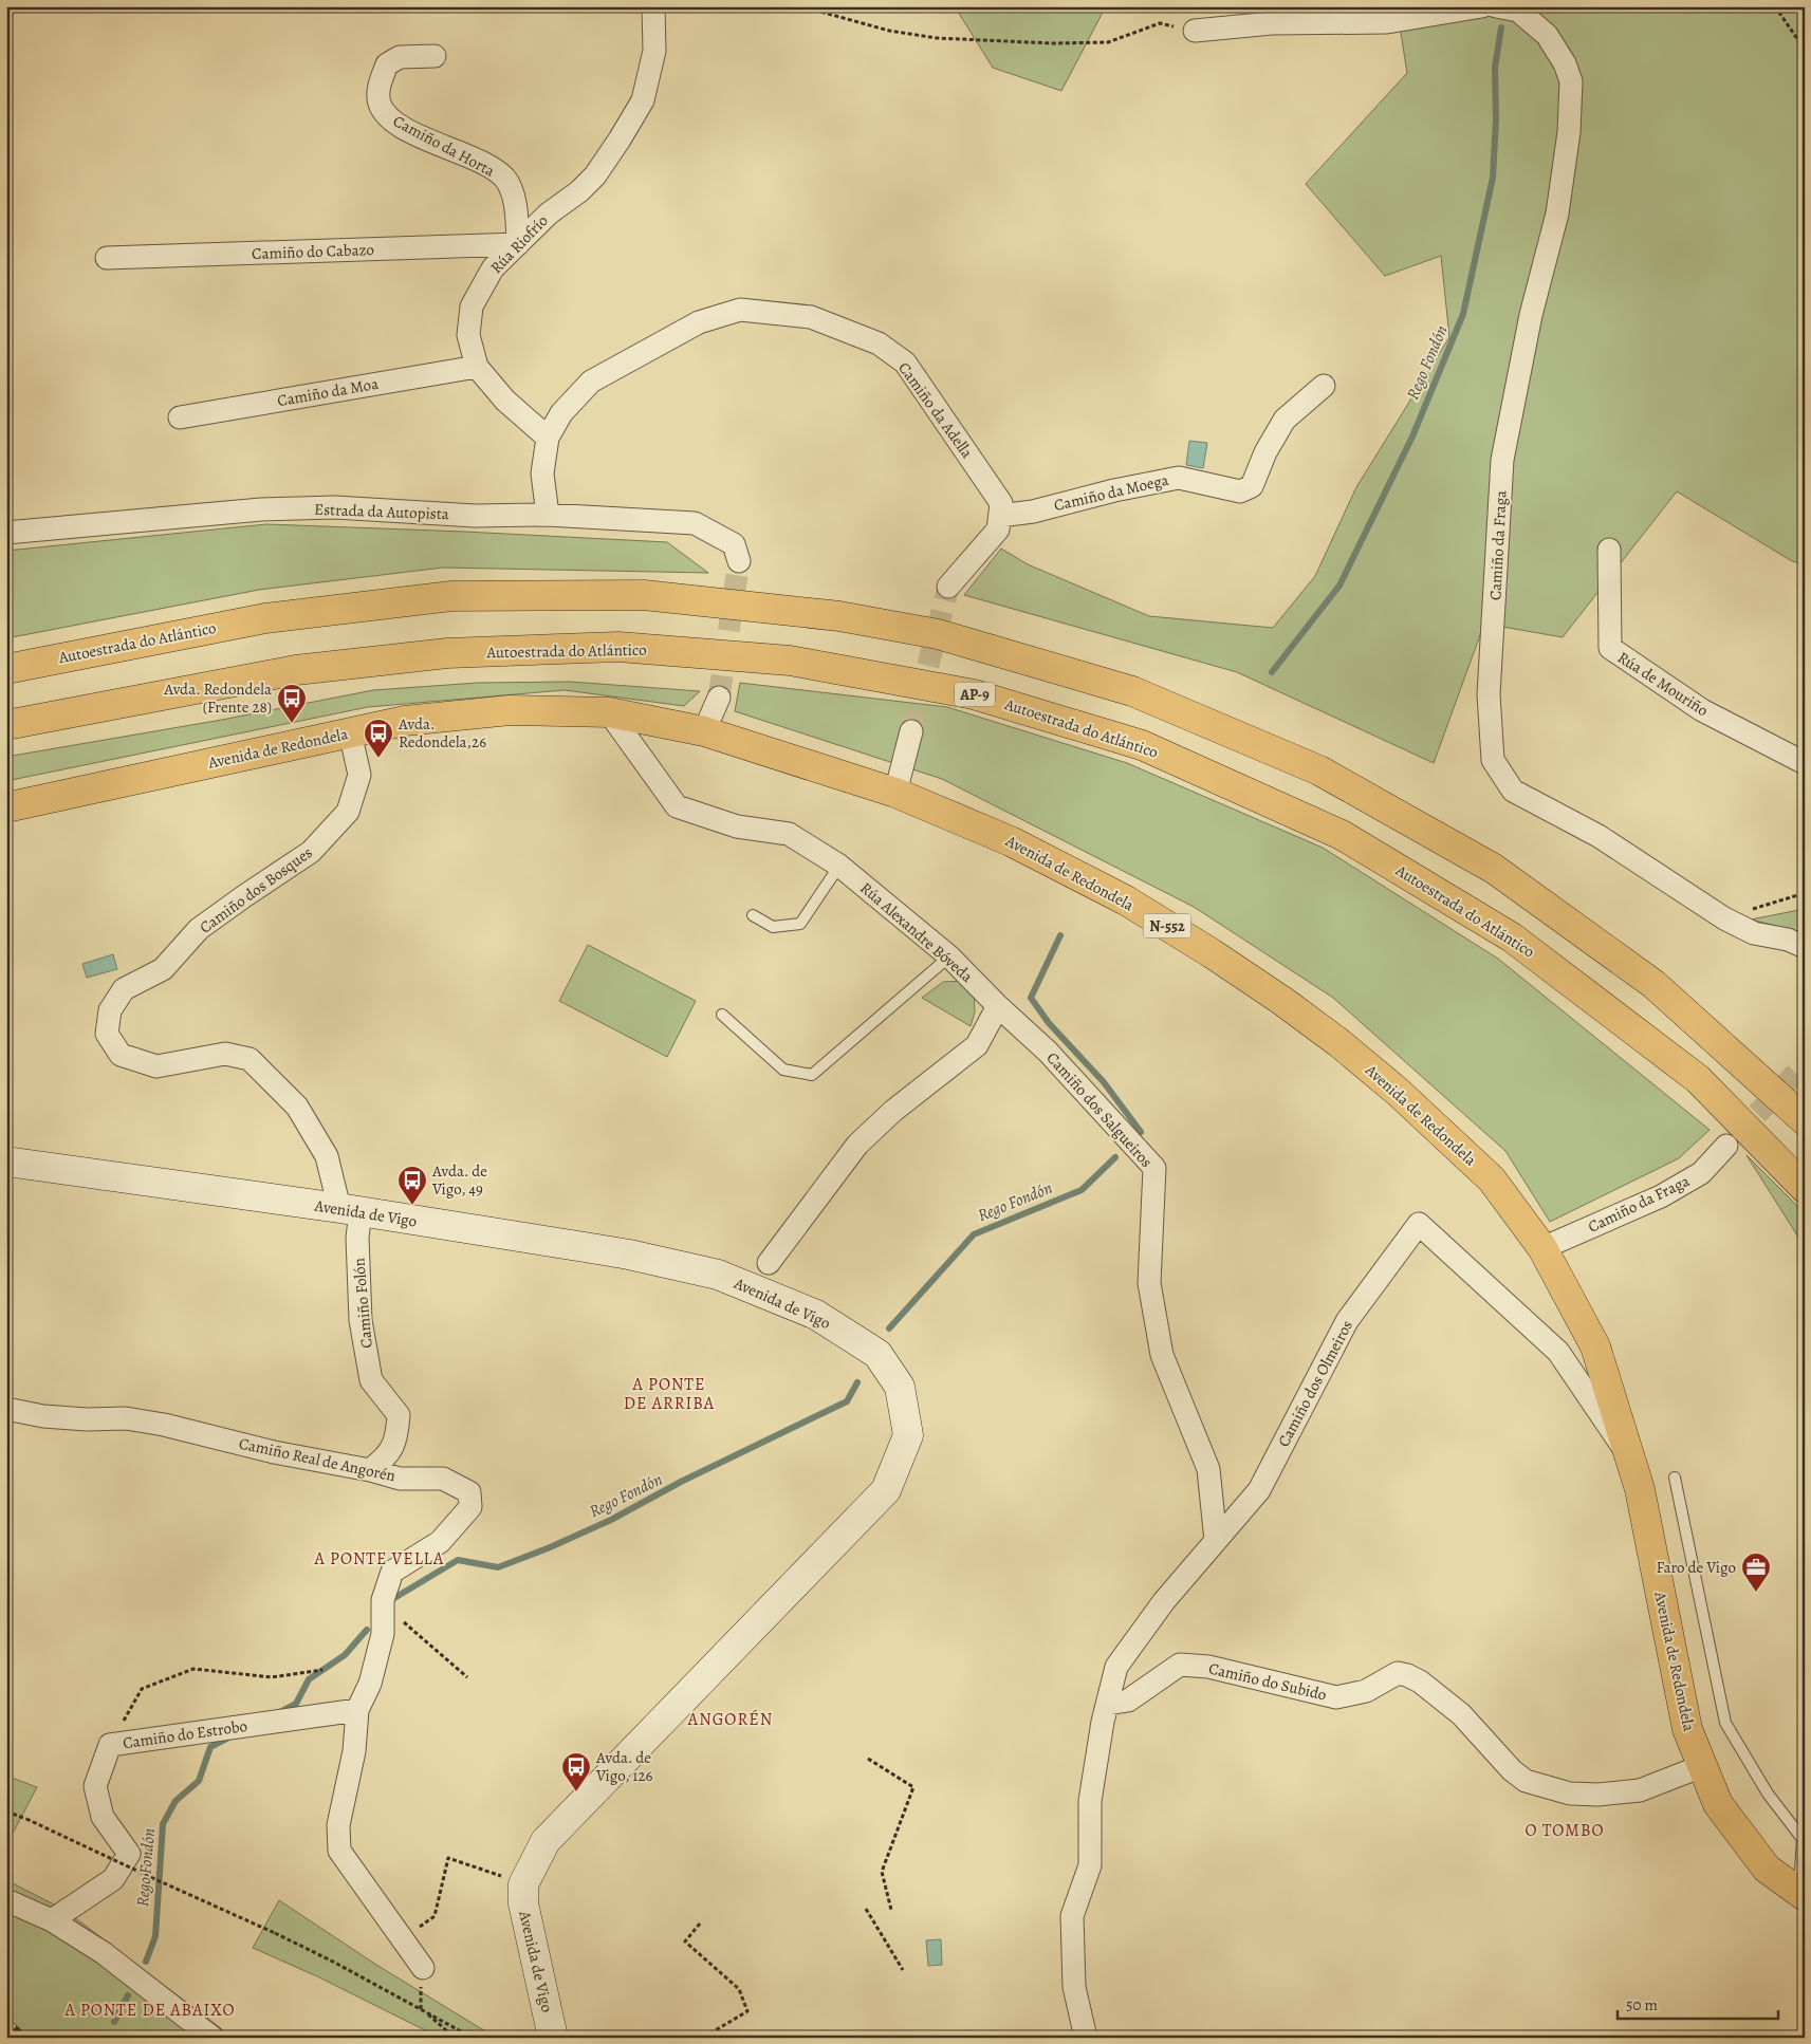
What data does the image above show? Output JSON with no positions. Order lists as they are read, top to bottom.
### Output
{
  "streets": {
    "highway": [
      "Autoestrada do Atlántico",
      "AP-9",
      "Avenida de Redondela",
      "N-552"
    ],
    "main road": ["Avenida de Vigo"],
    "street": [
      "Camiño da Horta",
      "Rúa Riofrío",
      "Camiño do Cabazo",
      "Camiño da Moa",
      "Camiño da Adella",
      "Camiño da Moega",
      "Estrada da Autopista",
      "Camiño da Fraga",
      "Rúa de Mouriño",
      "Camiño dos Bosques",
      "Rúa Alexandre Bóveda",
      "Camiño dos Salgueiros",
      "Camiño Folón",
      "Camiño dos Olmeiros",
      "Camiño Real de Angorén",
      "Camiño do Subido",
      "Camiño do Estrobo"
    ]
  },
  "crossings": [
    ["Camiño da Horta", "Rúa Riofrío"],
    ["Camiño da Horta", "Camiño do Cabazo"],
    ["Rúa Riofrío", "Camiño do Cabazo"],
    ["Rúa Riofrío", "Camiño da Moa"],
    ["Rúa Riofrío", "Camiño da Adella"],
    ["Camiño da Adella", "Camiño da Moega"],
    ["Camiño da Fraga", "Avenida de Redondela"],
    ["Avenida de Redondela", "Camiño dos Bosques"],
    ["Avenida de Redondela", "Rúa Alexandre Bóveda"],
    ["Avenida de Redondela", "Camiño dos Olmeiros"],
    ["Avenida de Redondela", "Camiño do Subido"],
    ["Camiño dos Bosques", "Avenida de Vigo"],
    ["Camiño dos Bosques", "Camiño Folón"],
    ["Rúa Alexandre Bóveda", "Camiño dos Salgueiros"],
    ["Camiño dos Salgueiros", "Camiño dos Olmeiros"],
    ["Avenida de Vigo", "Camiño Folón"],
    ["Camiño Folón", "Camiño Real de Angorén"],
    ["Camiño dos Olmeiros", "Camiño do Subido"],
    ["Camiño Real de Angorén", "Camiño do Estrobo"]
  ],
  "districts": [
    "A PONTE DE ARRIBA",
    "A PONTE VELLA",
    "ANGORÉN",
    "O TOMBO",
    "A PONTE DE ABAIXO"
  ],
  "water": ["Rego Fondón"],
  "places": {
    "bus stop": [
      "Avda. Redondela (Frente 28)",
      "Avda. Redondela,26",
      "Avda. de Vigo, 49",
      "Avda. de Vigo, 126"
    ],
    "office": ["Faro de Vigo"]
  },
  "scale_bar": "50 m"
}
